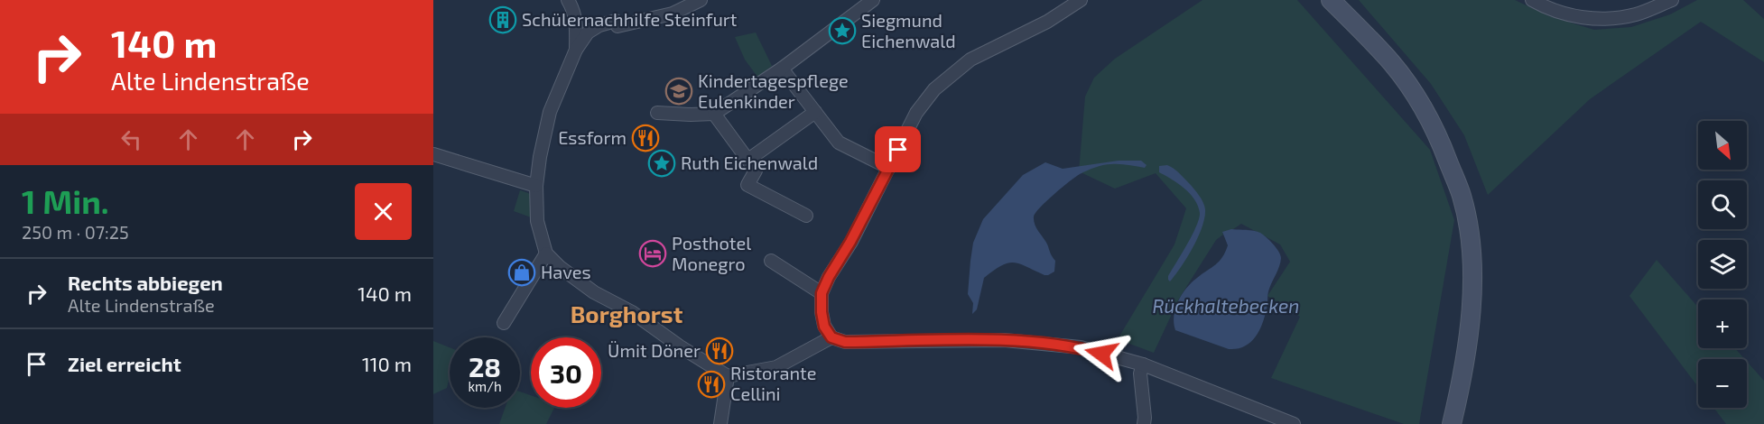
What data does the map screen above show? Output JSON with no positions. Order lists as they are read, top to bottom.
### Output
{
  "districts": ["Borghorst"],
  "water": ["Rückhaltebecken"],
  "places": {
    "building": ["Schülernachhilfe Steinfurt"],
    "place": ["Siegmund Eichenwald", "Ruth Eichenwald"],
    "school or university": ["Kindertagespflege Eulenkinder"],
    "restaurant": ["Essform", "Ümit Döner", "Ristorante Cellini"],
    "hotel": ["Posthotel Monegro"],
    "shop": ["Haves"]
  },
  "north": "bottom right",
  "page": {
    "turn": ["140 m", "Alte Lindenstraße"],
    "map_buttons": ["+", "−"],
    "heading": ["1 Min.", "250 m · 07:25"],
    "list": [
      {
        "name": "Rechts abbiegen",
        "note": "Alte Lindenstraße",
        "value": "140 m"
      },
      {
        "name": "Ziel erreicht",
        "value": "110 m"
      }
    ],
    "speed": "28 km/h",
    "limit": "30"
  }
}
